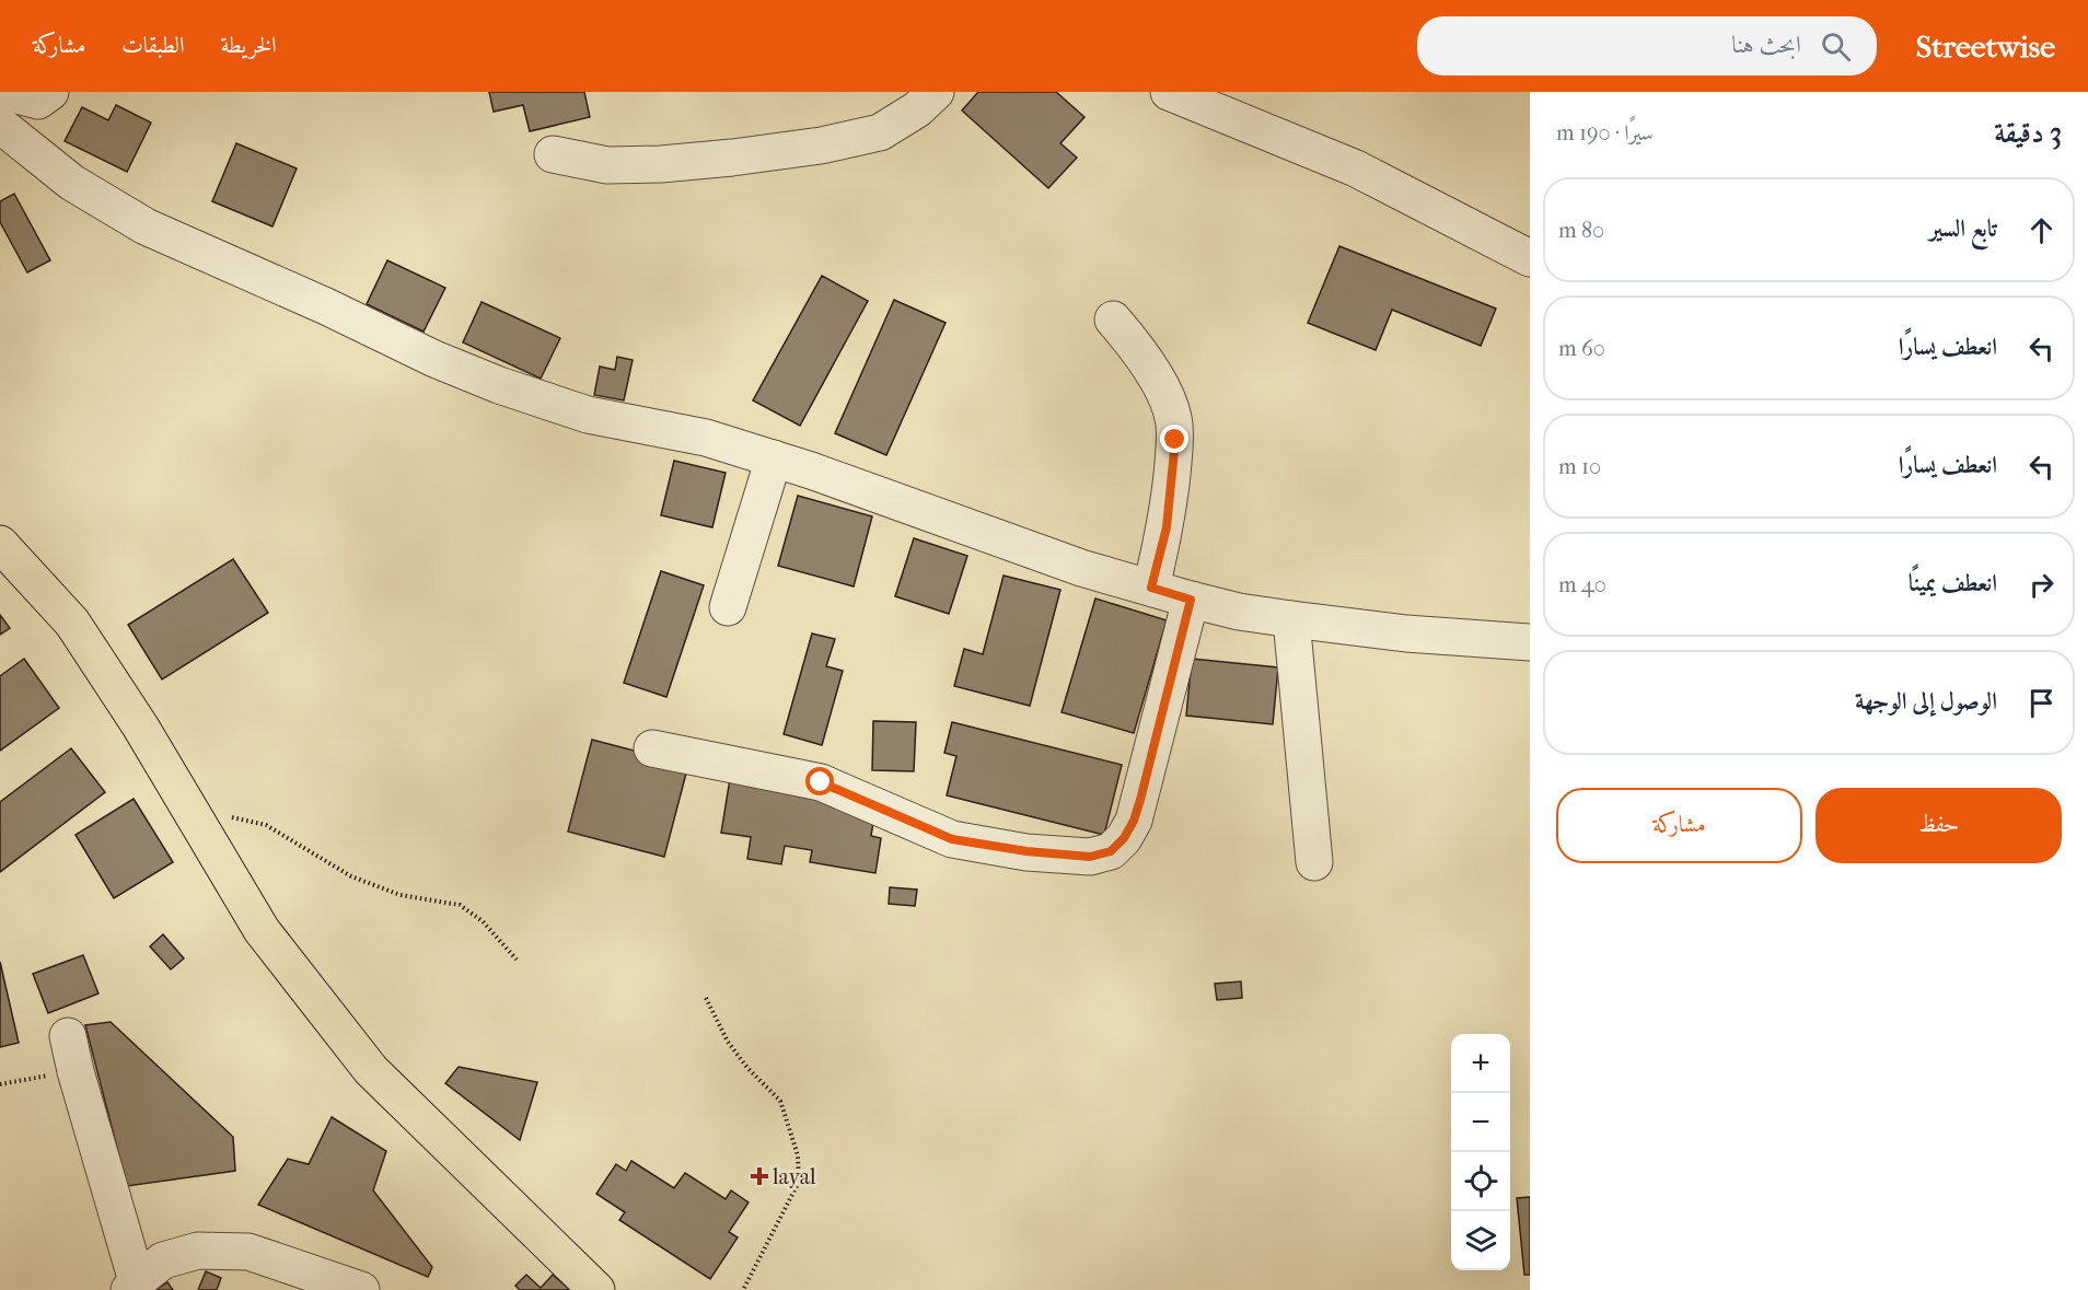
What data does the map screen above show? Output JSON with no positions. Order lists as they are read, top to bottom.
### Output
{
  "places": {
    "health": ["layal"]
  },
  "page": {
    "header": "Streetwise",
    "search": "ابحث هنا",
    "nav": ["الخريطة", "الطبقات", "مشاركة"],
    "heading": ["3 دقيقة", "سيرًا · 190 m"],
    "list": [
      ["تابع السير", "80 m"],
      ["انعطف يسارًا", "60 m"],
      ["انعطف يسارًا", "10 m"],
      ["انعطف يمينًا", "40 m"],
      "الوصول إلى الوجهة"
    ],
    "buttons": ["حفظ", "مشاركة"],
    "map_buttons": ["+", "−"]
  }
}
